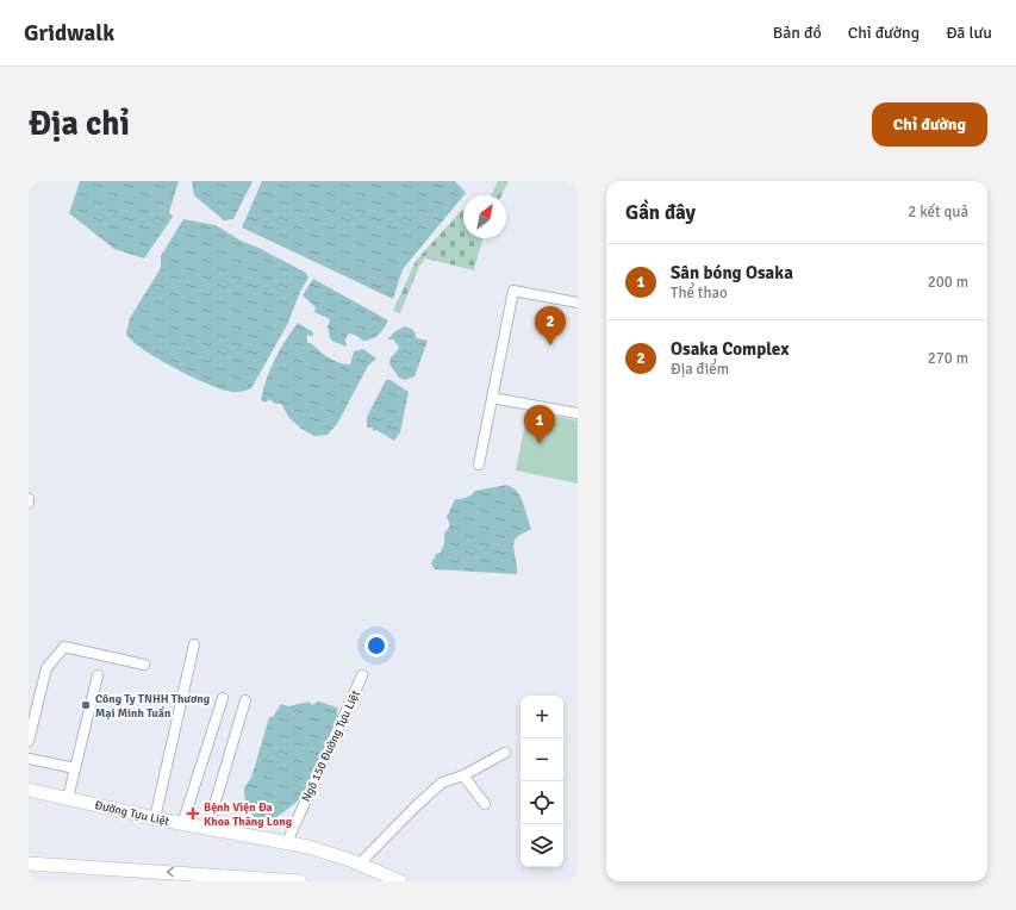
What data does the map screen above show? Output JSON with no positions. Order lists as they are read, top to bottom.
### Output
{
  "streets": {
    "street": ["Ngõ 150 Đường Tựu Liệt", "Đường Tựu Liệt"]
  },
  "crossings": [
    ["Ngõ 150 Đường Tựu Liệt", "Đường Tựu Liệt"]
  ],
  "places": {
    "other": ["Công Ty TNHH Thương Mại Minh Tuấn"],
    "health": ["Bệnh Viện Đa Khoa Thăng Long"]
  },
  "north": "top right",
  "page": {
    "header": "Gridwalk",
    "nav": ["Bản đồ", "Chỉ đường", "Đã lưu"],
    "buttons": "Chỉ đường",
    "title": "Địa chỉ",
    "heading": ["Gần đây", "2 kết quả"],
    "list": [
      {
        "mark": "1",
        "name": "Sân bóng Osaka",
        "note": "Thể thao",
        "value": "200 m"
      },
      {
        "mark": "2",
        "name": "Osaka Complex",
        "note": "Địa điểm",
        "value": "270 m"
      }
    ],
    "pins": ["2", "1"],
    "map_buttons": ["+", "−"]
  }
}
